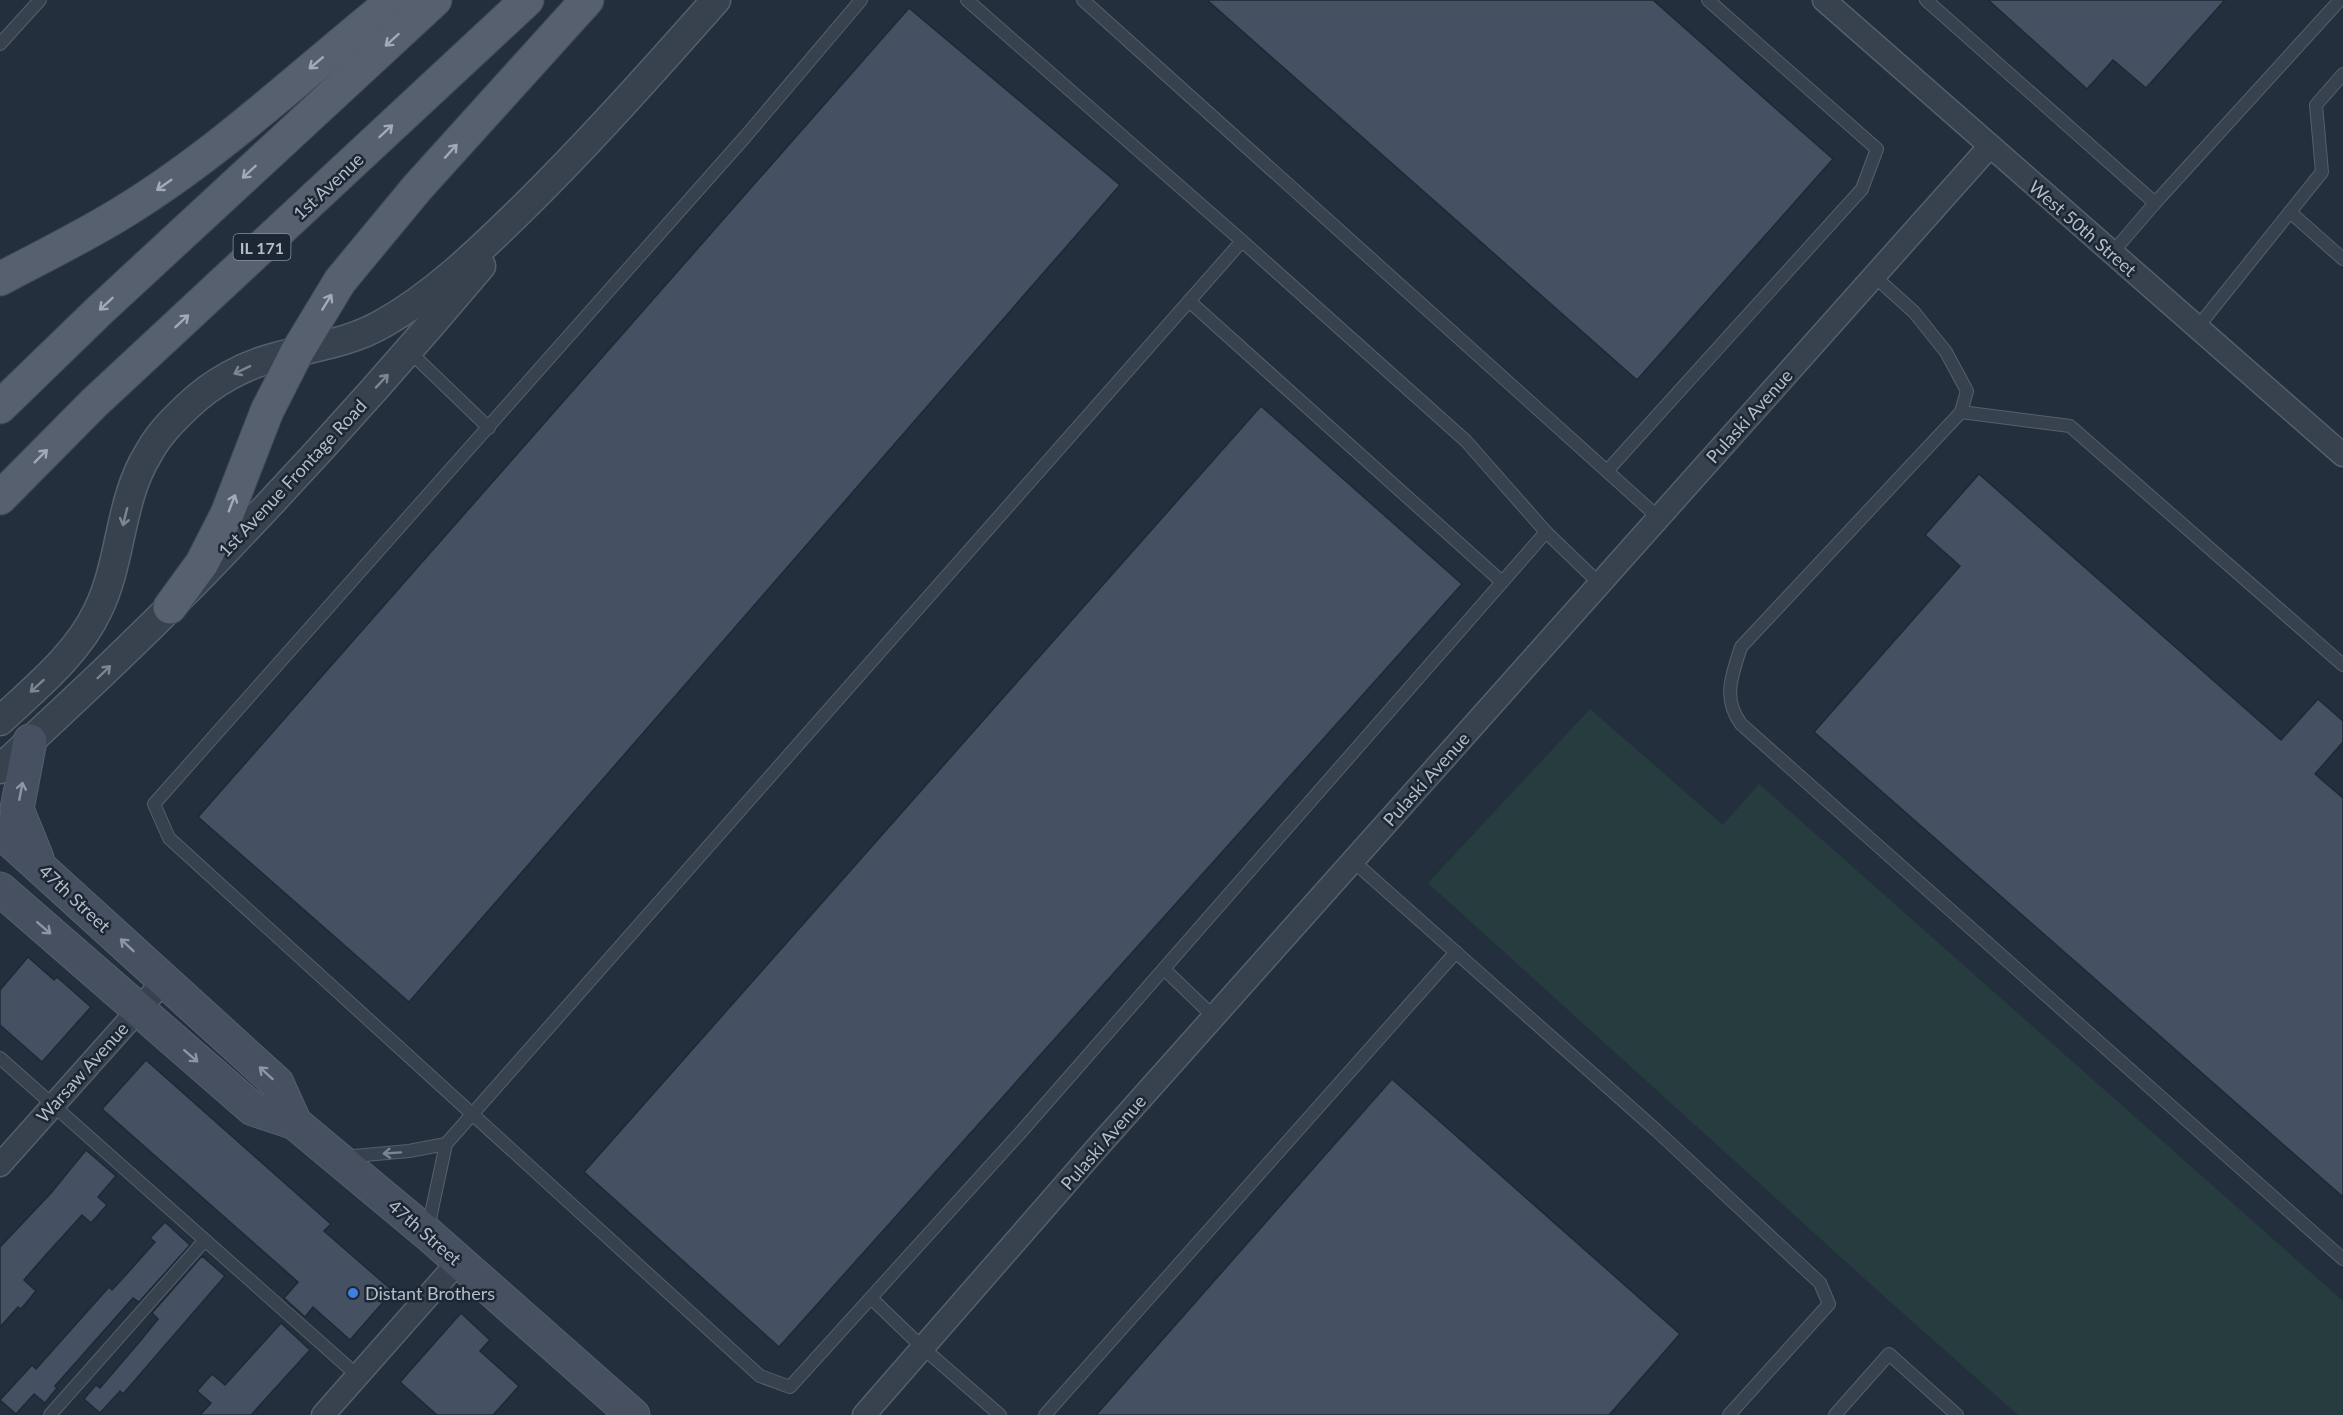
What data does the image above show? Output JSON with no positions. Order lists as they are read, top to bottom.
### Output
{
  "streets": {
    "main road": ["1st Avenue", "IL 171", "47th Street"],
    "street": [
      "West 50th Street",
      "Pulaski Avenue",
      "1st Avenue Frontage Road",
      "Warsaw Avenue"
    ]
  },
  "crossings": [
    ["West 50th Street", "Pulaski Avenue"],
    ["47th Street", "Warsaw Avenue"]
  ],
  "places": ["Distant Brothers"]
}
